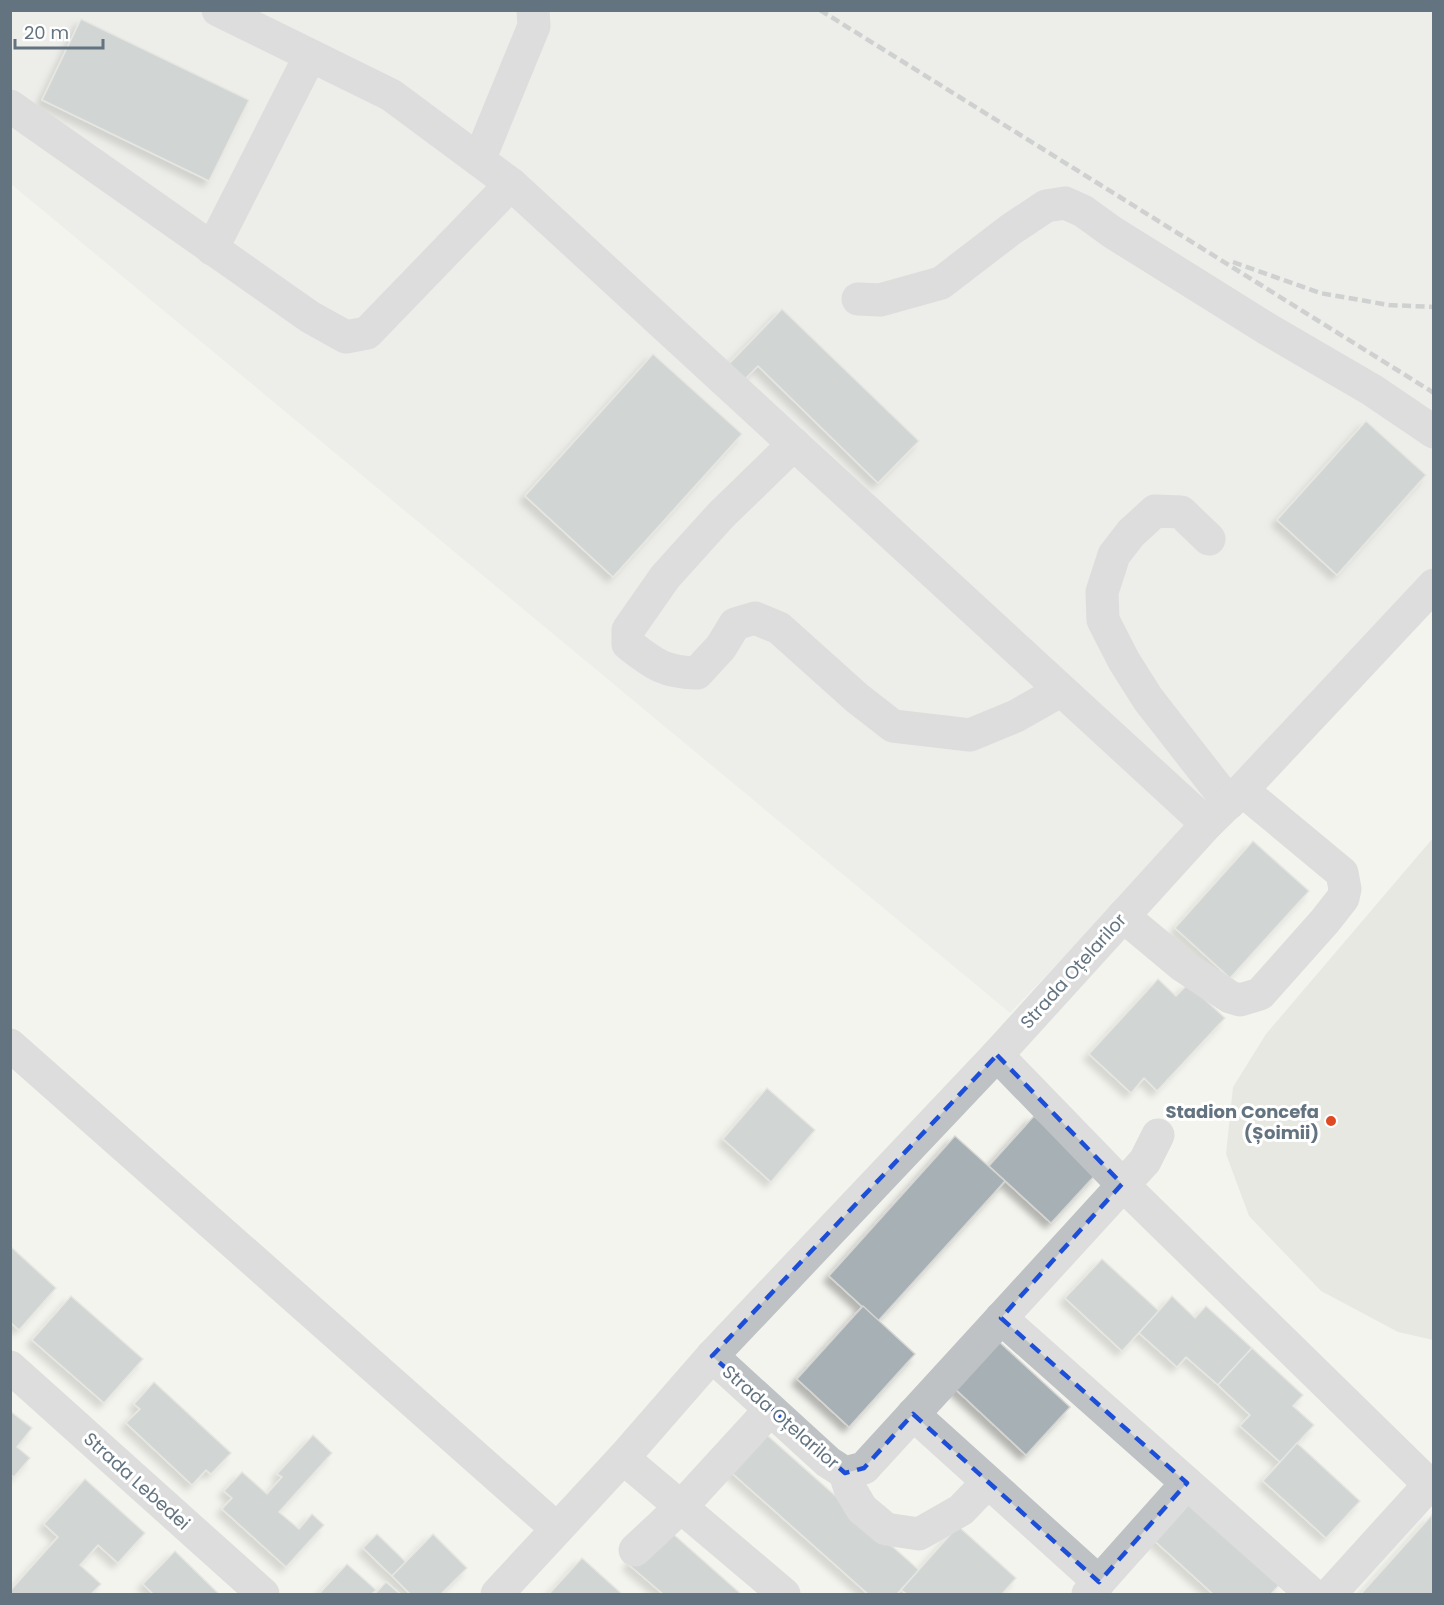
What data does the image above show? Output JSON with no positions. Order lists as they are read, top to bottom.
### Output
{
  "streets": {
    "street": ["Strada Oțelarilor", "Strada Lebedei"]
  },
  "places": ["Stadion Concefa (Șoimii)"],
  "scale_bar": "20 m"
}
